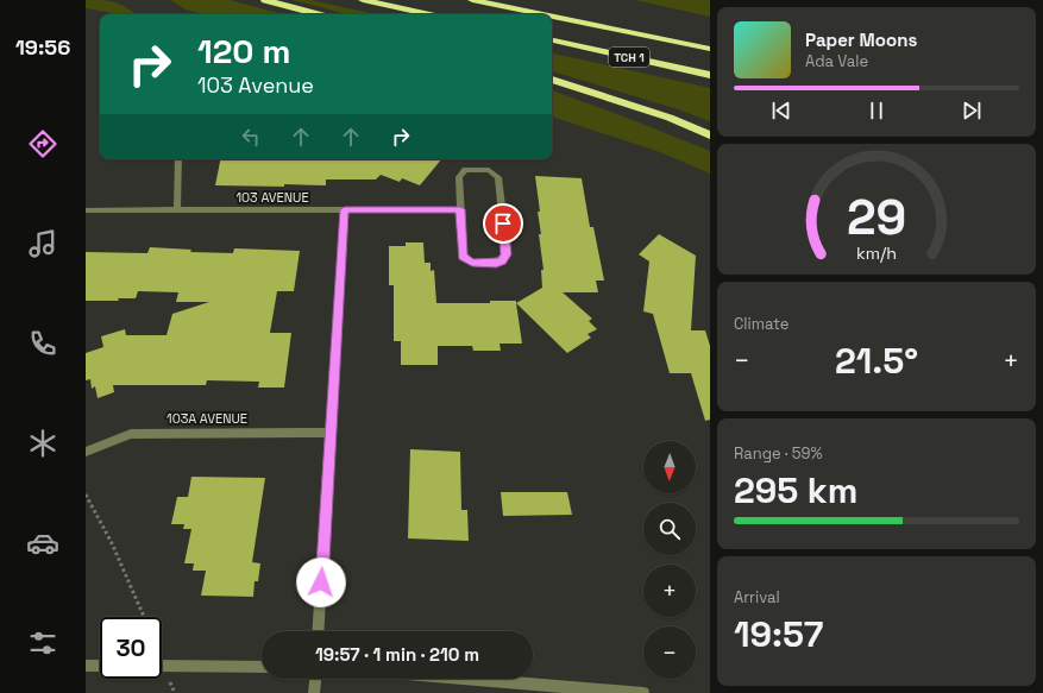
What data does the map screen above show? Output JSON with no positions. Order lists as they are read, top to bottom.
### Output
{
  "streets": {
    "highway": ["TCH 1"],
    "street": ["103 AVENUE", "103A AVENUE"]
  },
  "north": "bottom",
  "page": {
    "tabs": "19:56",
    "turn": ["120 m", "103 Avenue"],
    "song": ["Paper Moons", "Ada Vale"],
    "tile": [
      "Climate",
      ["Range · 59%", "295 km"],
      ["Arrival", "19:57"]
    ],
    "heat": ["−", "21.5°", "+"],
    "map_buttons": ["+", "−"],
    "limit": "30",
    "trip": "19:57 · 1 min · 210 m",
    "gauge": ["29", "km/h"]
  }
}
